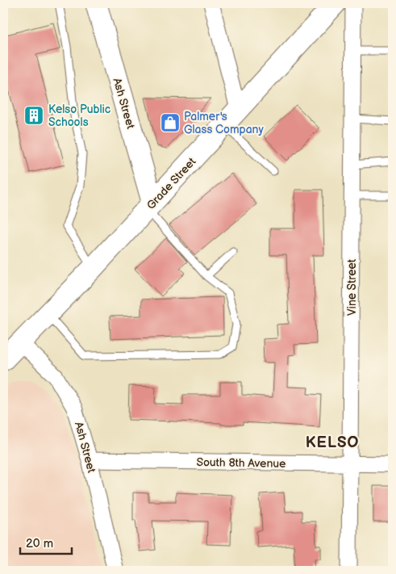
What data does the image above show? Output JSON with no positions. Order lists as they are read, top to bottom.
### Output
{
  "streets": {
    "main road": ["Ash Street", "Grade Street"],
    "street": ["Vine Street", "South 8th Avenue"]
  },
  "crossings": [
    ["Ash Street", "Grade Street"],
    ["Ash Street", "South 8th Avenue"],
    ["Vine Street", "South 8th Avenue"]
  ],
  "districts": ["KELSO"],
  "places": {
    "building": ["Kelso Public Schools"],
    "shop": ["Palmer's Glass Company"]
  },
  "scale_bar": "20 m"
}
